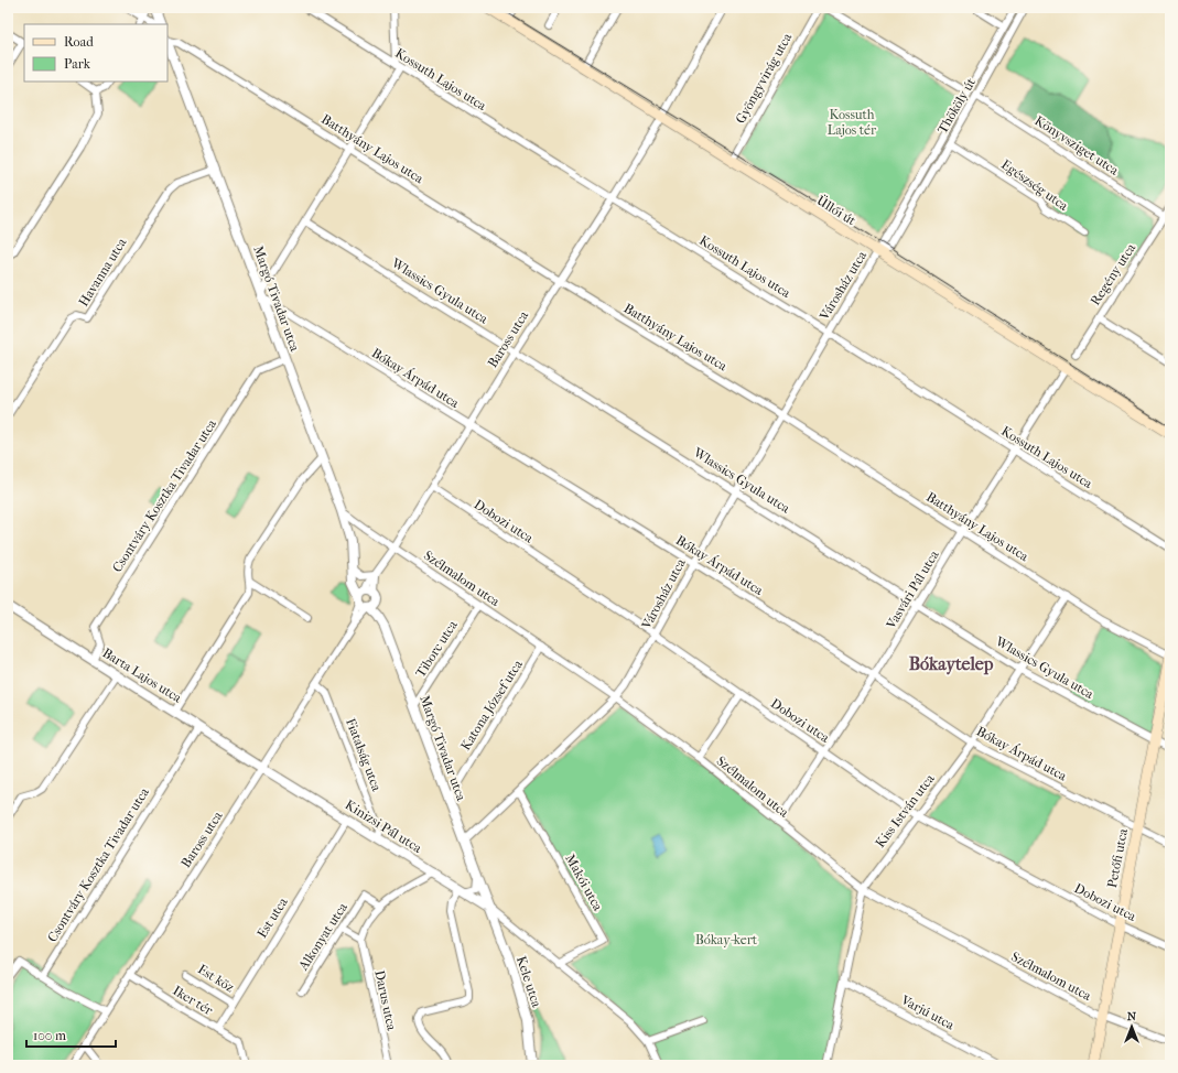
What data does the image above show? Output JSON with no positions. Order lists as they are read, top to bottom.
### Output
{
  "streets": {
    "main road": ["Üllői út", "Petőfi utca"],
    "street": [
      "Gyöngyvirág utca",
      "Kossuth Lajos utca",
      "Thököly út",
      "Könyvsziget utca",
      "Batthyány Lajos utca",
      "Egészség utca",
      "Havanna utca",
      "Regény utca",
      "Városház utca",
      "Wlassics Gyula utca",
      "Margó Tivadar utca",
      "Baross utca",
      "Bókay Árpád utca",
      "Csontváry Kosztka Tivadar utca",
      "Dobozi utca",
      "Szélmalom utca",
      "Vasvári Pál utca",
      "Tiborc utca",
      "Barta Lajos utca",
      "Katona József utca",
      "Fiatalság utca",
      "Kiss István utca",
      "Kinizsi Pál utca",
      "Makói utca",
      "Est utca",
      "Alkonyat utca",
      "Est köz",
      "Kele utca",
      "Iker tér",
      "Darus utca",
      "Varjú utca"
    ]
  },
  "crossings": [
    ["Gyöngyvirág utca", "Üllői út"],
    ["Kossuth Lajos utca", "Városház utca"],
    ["Kossuth Lajos utca", "Baross utca"],
    ["Kossuth Lajos utca", "Vasvári Pál utca"],
    ["Thököly út", "Könyvsziget utca"],
    ["Thököly út", "Egészség utca"],
    ["Thököly út", "Üllői út"],
    ["Thököly út", "Városház utca"],
    ["Könyvsziget utca", "Regény utca"],
    ["Batthyány Lajos utca", "Városház utca"],
    ["Batthyány Lajos utca", "Baross utca"],
    ["Batthyány Lajos utca", "Vasvári Pál utca"],
    ["Batthyány Lajos utca", "Kiss István utca"],
    ["Batthyány Lajos utca", "Petőfi utca"],
    ["Üllői út", "Városház utca"],
    ["Üllői út", "Baross utca"],
    ["Üllői út", "Vasvári Pál utca"],
    ["Havanna utca", "Margó Tivadar utca"],
    ["Városház utca", "Wlassics Gyula utca"],
    ["Városház utca", "Margó Tivadar utca"],
    ["Városház utca", "Bókay Árpád utca"],
    ["Városház utca", "Dobozi utca"],
    ["Városház utca", "Szélmalom utca"],
    ["Városház utca", "Makói utca"],
    ["Wlassics Gyula utca", "Baross utca"],
    ["Wlassics Gyula utca", "Vasvári Pál utca"],
    ["Wlassics Gyula utca", "Kiss István utca"],
    ["Wlassics Gyula utca", "Petőfi utca"],
    ["Margó Tivadar utca", "Baross utca"],
    ["Margó Tivadar utca", "Bókay Árpád utca"],
    ["Margó Tivadar utca", "Csontváry Kosztka Tivadar utca"],
    ["Margó Tivadar utca", "Szélmalom utca"],
    ["Margó Tivadar utca", "Tiborc utca"],
    ["Margó Tivadar utca", "Katona József utca"],
    ["Margó Tivadar utca", "Kinizsi Pál utca"],
    ["Margó Tivadar utca", "Makói utca"],
    ["Margó Tivadar utca", "Kele utca"],
    ["Baross utca", "Bókay Árpád utca"],
    ["Baross utca", "Dobozi utca"],
    ["Baross utca", "Szélmalom utca"],
    ["Baross utca", "Barta Lajos utca"],
    ["Baross utca", "Fiatalság utca"],
    ["Baross utca", "Kinizsi Pál utca"],
    ["Baross utca", "Iker tér"],
    ["Bókay Árpád utca", "Vasvári Pál utca"],
    ["Bókay Árpád utca", "Kiss István utca"],
    ["Bókay Árpád utca", "Petőfi utca"],
    ["Csontváry Kosztka Tivadar utca", "Barta Lajos utca"],
    ["Dobozi utca", "Vasvári Pál utca"],
    ["Dobozi utca", "Kiss István utca"],
    ["Dobozi utca", "Petőfi utca"],
    ["Szélmalom utca", "Vasvári Pál utca"],
    ["Szélmalom utca", "Tiborc utca"],
    ["Szélmalom utca", "Katona József utca"],
    ["Szélmalom utca", "Kiss István utca"],
    ["Szélmalom utca", "Petőfi utca"],
    ["Barta Lajos utca", "Kinizsi Pál utca"],
    ["Fiatalság utca", "Kinizsi Pál utca"],
    ["Kiss István utca", "Varjú utca"],
    ["Kinizsi Pál utca", "Est utca"],
    ["Kinizsi Pál utca", "Kele utca"],
    ["Est utca", "Est köz"],
    ["Est utca", "Iker tér"]
  ],
  "districts": ["Bókaytelep"],
  "parks": ["Kossuth Lajos tér", "Bókay-kert"],
  "legend": ["Road", "Park"],
  "scale_bar": "100 m",
  "north": "top"
}
